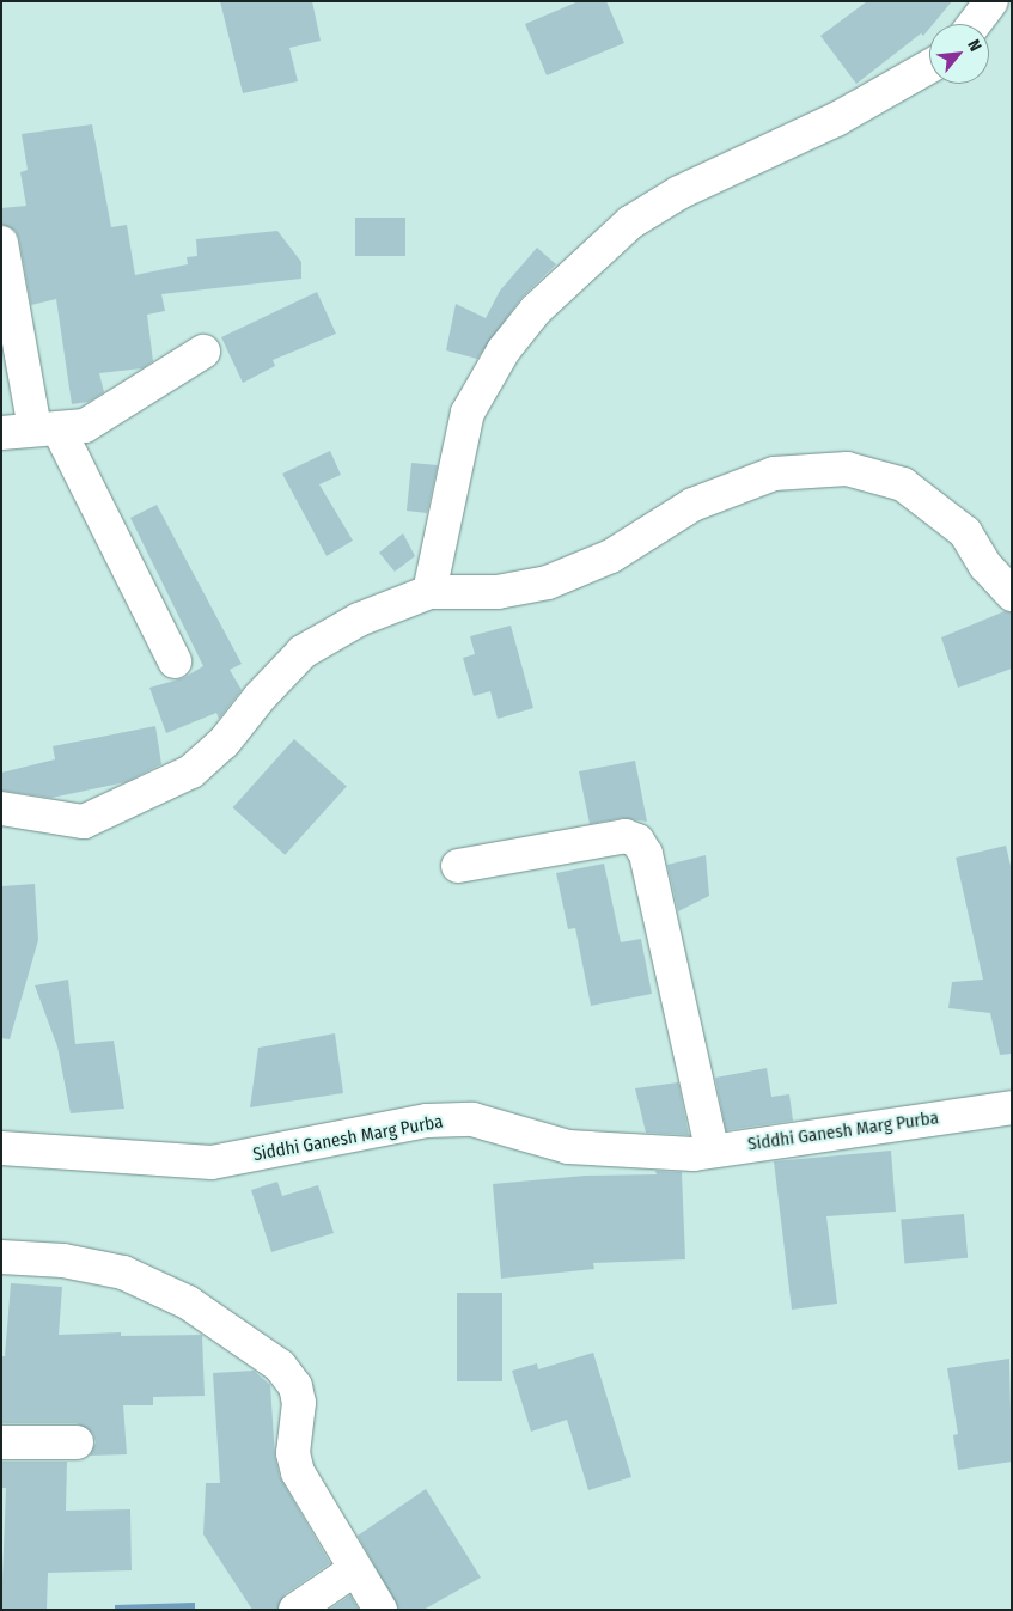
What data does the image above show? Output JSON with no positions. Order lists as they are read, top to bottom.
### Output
{
  "streets": {
    "street": ["Siddhi Ganesh Marg Purba"]
  },
  "north": "top right"
}
